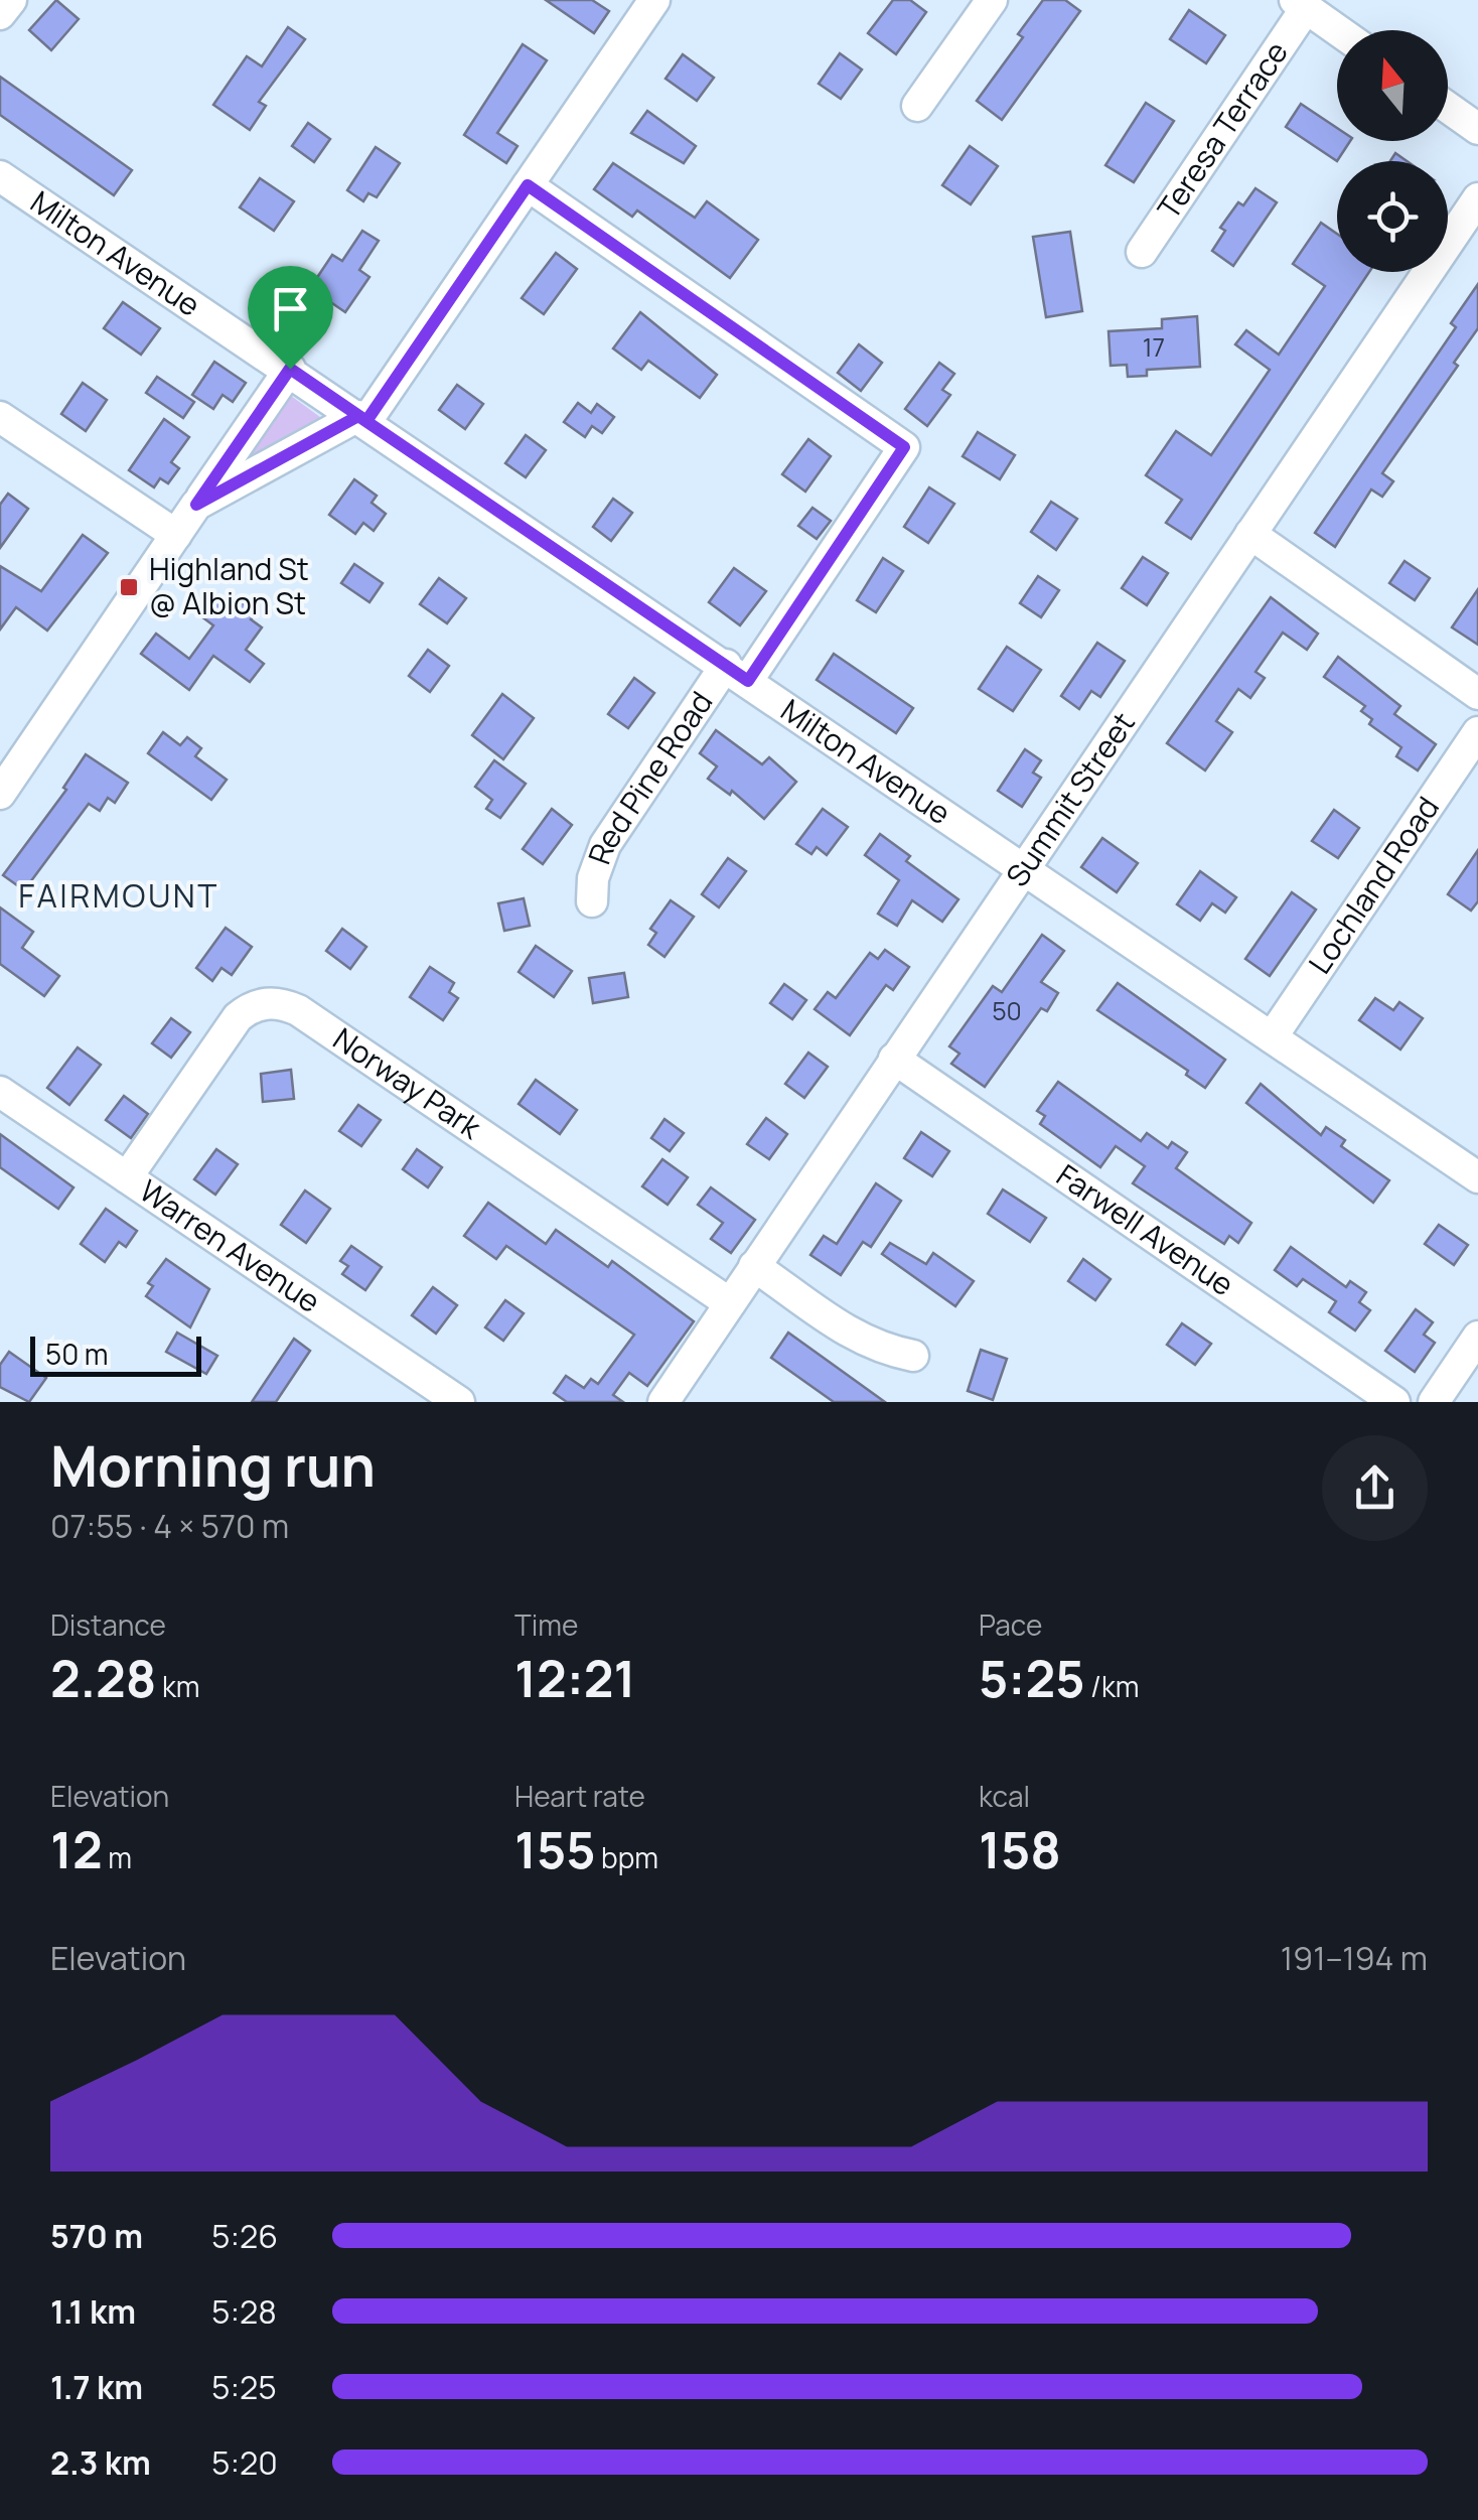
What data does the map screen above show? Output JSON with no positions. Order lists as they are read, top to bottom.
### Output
{
  "streets": {
    "street": [
      "Teresa Terrace",
      "Milton Avenue",
      "Red Pine Road",
      "Summit Street",
      "Lochland Road",
      "Norway Park",
      "Farwell Avenue",
      "Warren Avenue"
    ]
  },
  "crossings": [
    ["Milton Avenue", "Red Pine Road"],
    ["Milton Avenue", "Summit Street"],
    ["Milton Avenue", "Lochland Road"],
    ["Summit Street", "Norway Park"],
    ["Summit Street", "Farwell Avenue"],
    ["Norway Park", "Warren Avenue"]
  ],
  "districts": ["FAIRMOUNT"],
  "places": {
    "transit": ["Highland St @ Albion St"]
  },
  "house_numbers": ["17", "50"],
  "scale_bar": "50 m",
  "north": "top",
  "page": {
    "scale": "50 m",
    "heading": ["Morning run", "07:55 · 4 × 570 m"],
    "stats": [
      ["Distance", "2.28 km"],
      ["Time", "12:21"],
      ["Pace", "5:25 /km"],
      ["Elevation", "12 m"],
      ["Heart rate", "155 bpm"],
      ["kcal", "158"]
    ],
    "chart": ["Elevation", "191–194 m"],
    "list": [
      {
        "name": "570 m",
        "note": "5:26"
      },
      {
        "name": "1.1 km",
        "note": "5:28"
      },
      {
        "name": "1.7 km",
        "note": "5:25"
      },
      {
        "name": "2.3 km",
        "note": "5:20"
      }
    ]
  }
}
